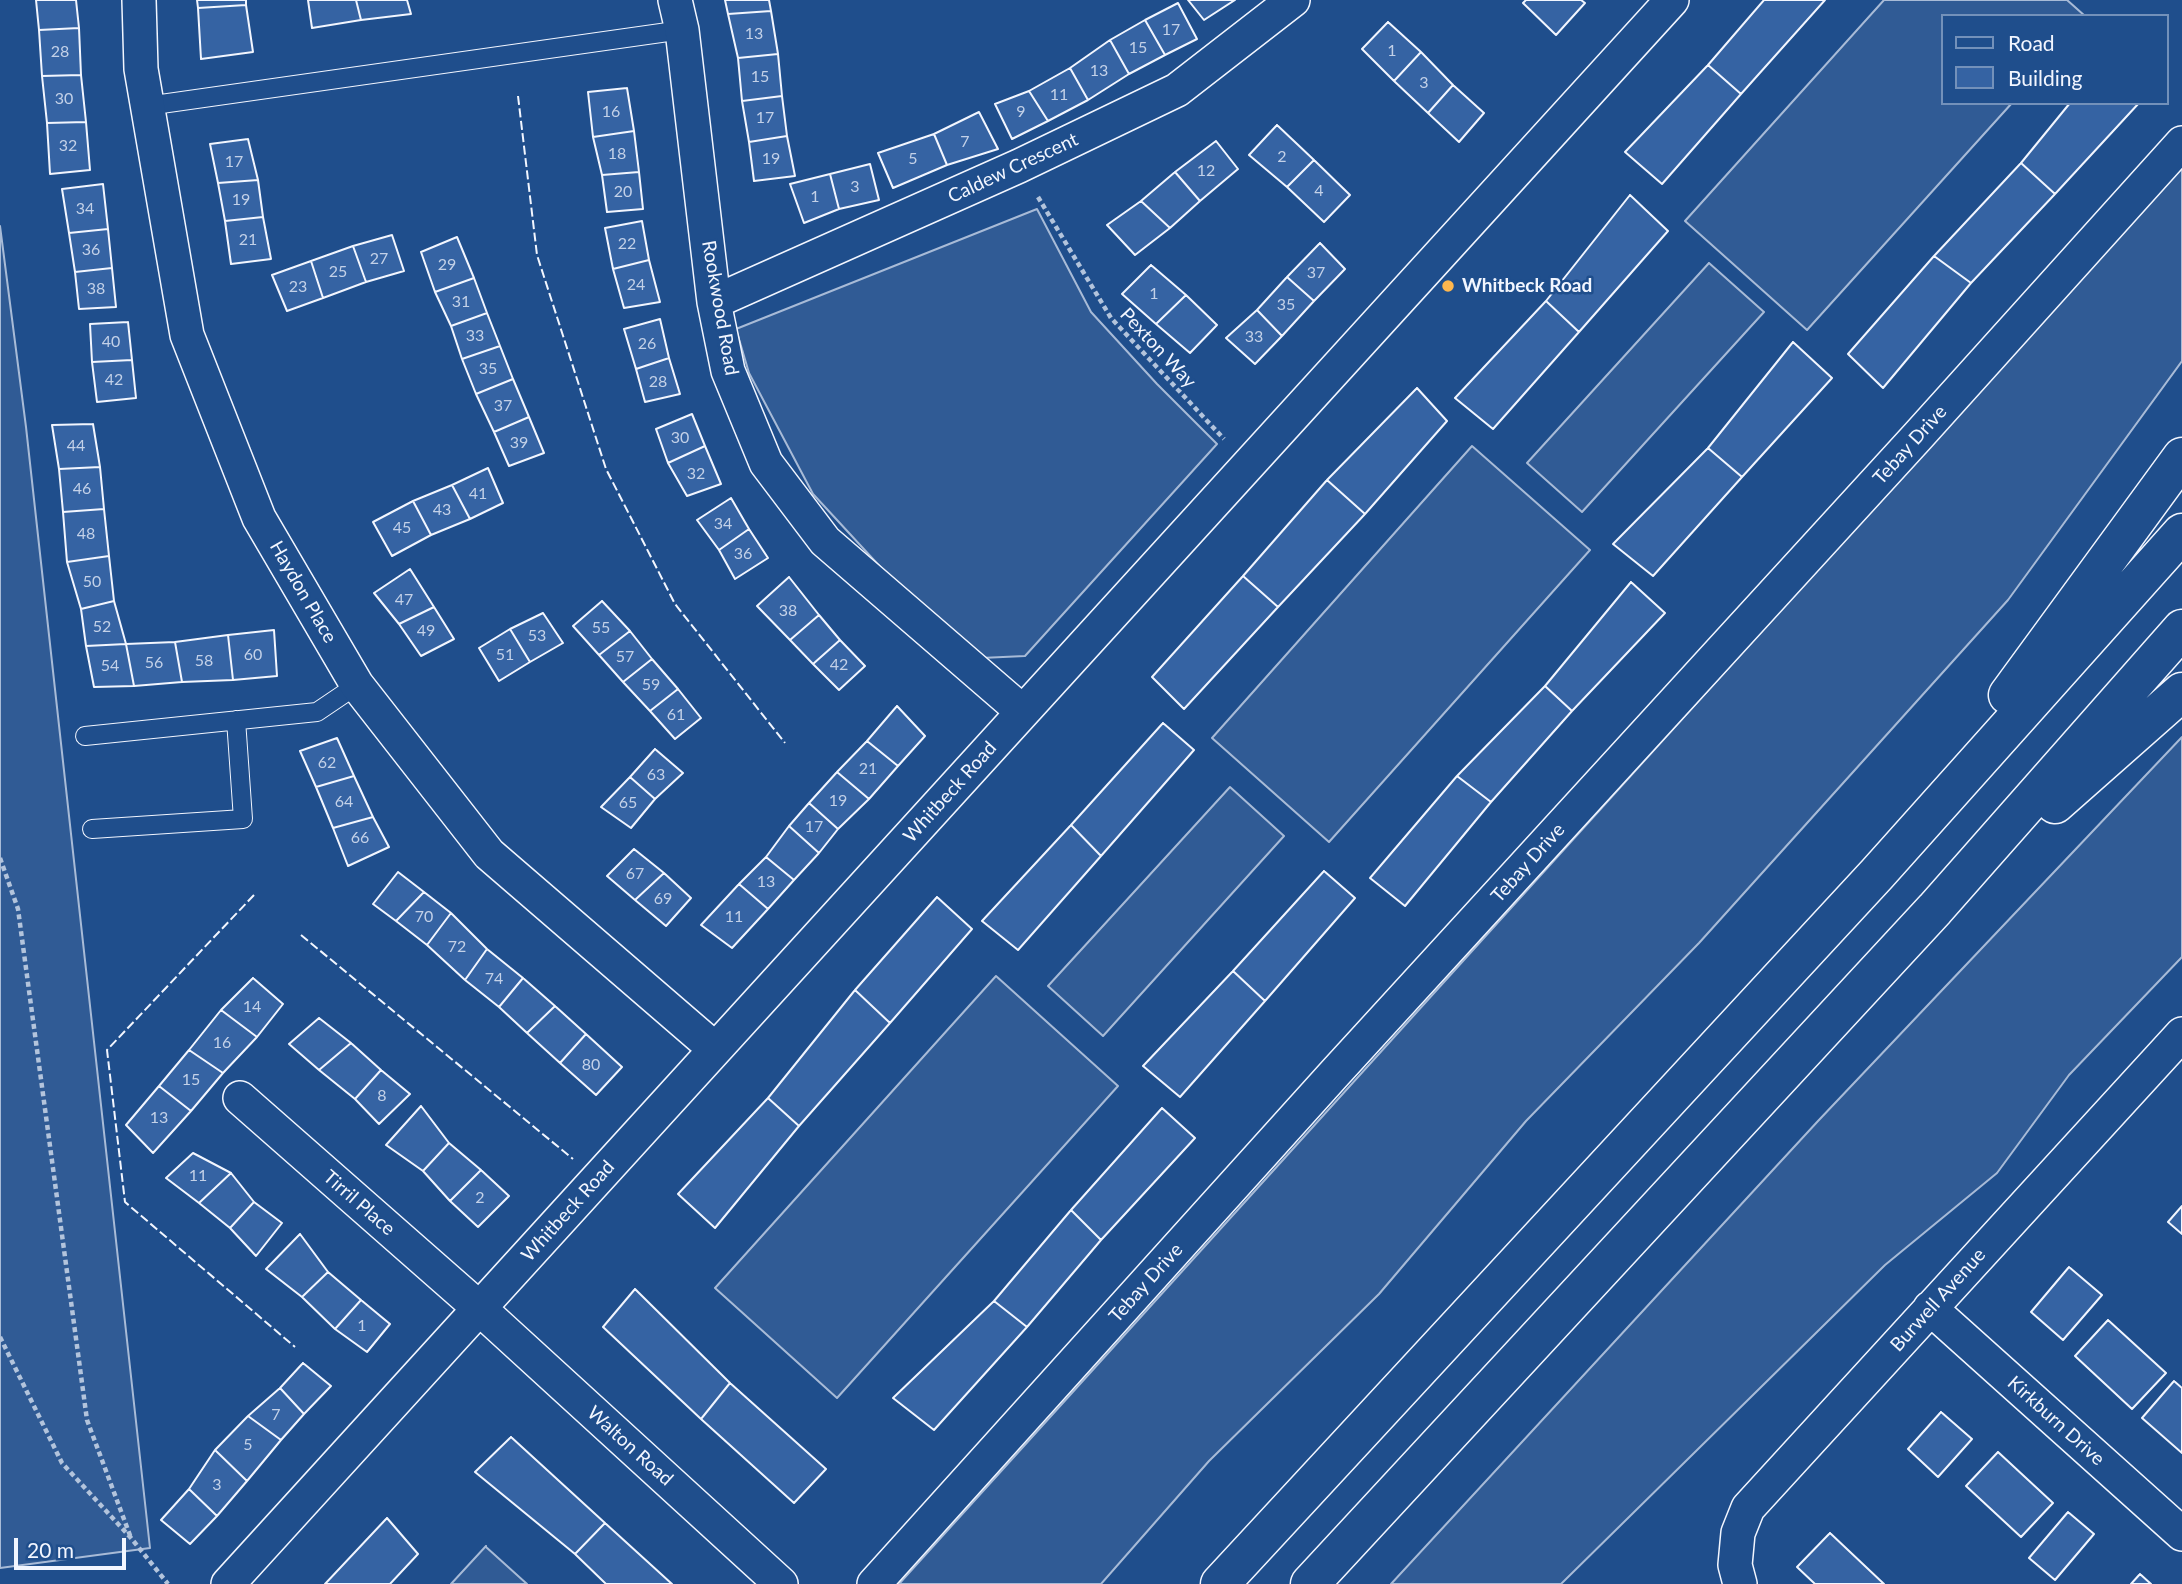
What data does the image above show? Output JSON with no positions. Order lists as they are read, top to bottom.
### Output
{
  "streets": {
    "street": [
      "Caldew Crescent",
      "Rookwood Road",
      "Tebay Drive",
      "Haydon Place",
      "Whitbeck Road",
      "Tirril Place",
      "Burwell Avenue",
      "Kirkburn Drive",
      "Walton Road"
    ],
    "path": ["Pexton Way"]
  },
  "crossings": [
    ["Caldew Crescent", "Rookwood Road"],
    ["Caldew Crescent", "Pexton Way"],
    ["Rookwood Road", "Whitbeck Road"],
    ["Pexton Way", "Whitbeck Road"],
    ["Haydon Place", "Whitbeck Road"],
    ["Whitbeck Road", "Tirril Place"],
    ["Whitbeck Road", "Walton Road"],
    ["Tirril Place", "Walton Road"],
    ["Burwell Avenue", "Kirkburn Drive"]
  ],
  "places": ["Whitbeck Road"],
  "house_numbers": [
    "17",
    "13",
    "15",
    "1",
    "28",
    "13",
    "15",
    "3",
    "11",
    "30",
    "16",
    "9",
    "17",
    "7",
    "32",
    "18",
    "2",
    "19",
    "5",
    "17",
    "12",
    "3",
    "4",
    "20",
    "1",
    "19",
    "34",
    "21",
    "22",
    "36",
    "27",
    "29",
    "25",
    "37",
    "24",
    "23",
    "38",
    "1",
    "31",
    "35",
    "33",
    "33",
    "40",
    "26",
    "35",
    "42",
    "28",
    "37",
    "30",
    "39",
    "44",
    "32",
    "46",
    "41",
    "43",
    "34",
    "45",
    "48",
    "36",
    "50",
    "47",
    "38",
    "52",
    "55",
    "49",
    "53",
    "60",
    "51",
    "57",
    "58",
    "56",
    "42",
    "54",
    "59",
    "61",
    "62",
    "21",
    "63",
    "19",
    "64",
    "65",
    "17",
    "66",
    "67",
    "13",
    "69",
    "70",
    "11",
    "72",
    "74",
    "14",
    "16",
    "80",
    "15",
    "8",
    "13",
    "11",
    "2",
    "1",
    "7",
    "5",
    "3"
  ],
  "legend": ["Road", "Building"],
  "scale_bar": "20 m"
}
